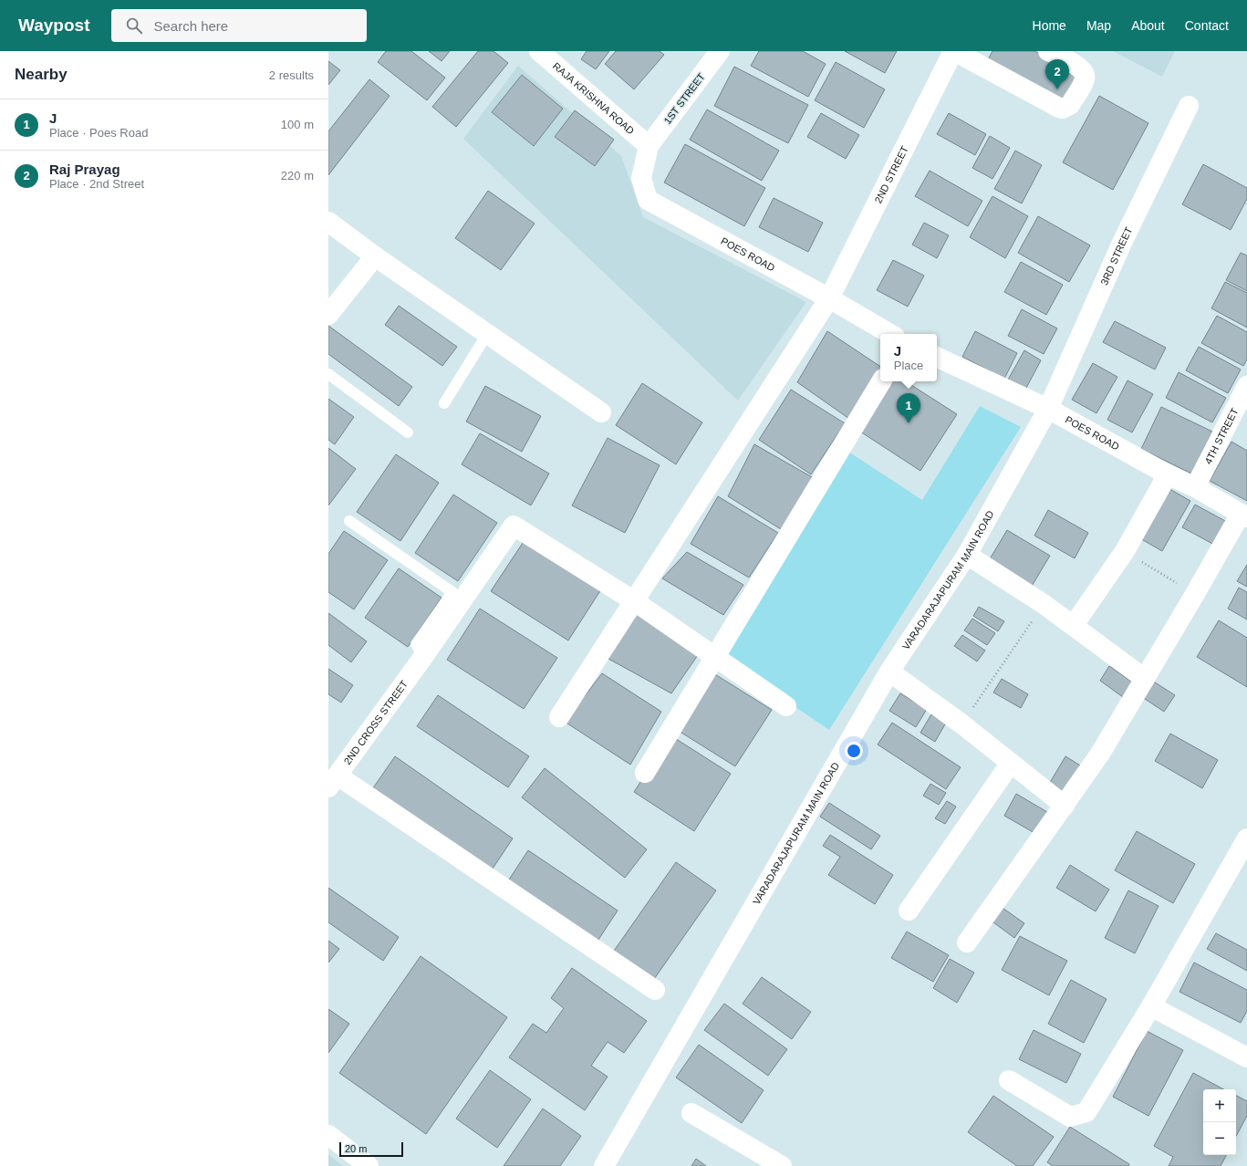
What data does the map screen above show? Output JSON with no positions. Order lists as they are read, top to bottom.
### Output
{
  "streets": {
    "street": [
      "RAJA KRISHNA ROAD",
      "1ST STREET",
      "2ND STREET",
      "POES ROAD",
      "3RD STREET",
      "4TH STREET",
      "VARADARAJAPURAM MAIN ROAD",
      "2ND CROSS STREET"
    ]
  },
  "crossings": [
    ["RAJA KRISHNA ROAD", "1ST STREET"],
    ["RAJA KRISHNA ROAD", "POES ROAD"],
    ["1ST STREET", "POES ROAD"],
    ["2ND STREET", "POES ROAD"],
    ["2ND STREET", "2ND CROSS STREET"],
    ["POES ROAD", "3RD STREET"],
    ["POES ROAD", "4TH STREET"],
    ["POES ROAD", "VARADARAJAPURAM MAIN ROAD"],
    ["3RD STREET", "VARADARAJAPURAM MAIN ROAD"]
  ],
  "scale_bar": "20 m",
  "page": {
    "header": "Waypost",
    "search": "Search here",
    "nav": [
      "Home",
      "Map",
      "About",
      "Contact"
    ],
    "heading": ["Nearby", "2 results"],
    "pins": ["2", "1"],
    "list": [
      {
        "mark": "1",
        "name": "J",
        "note": "Place · Poes Road",
        "value": "100 m"
      },
      {
        "mark": "2",
        "name": "Raj Prayag",
        "note": "Place · 2nd Street",
        "value": "220 m"
      }
    ],
    "popup": ["J", "Place"],
    "map_buttons": ["+", "−"],
    "scale": "20 m"
  }
}
